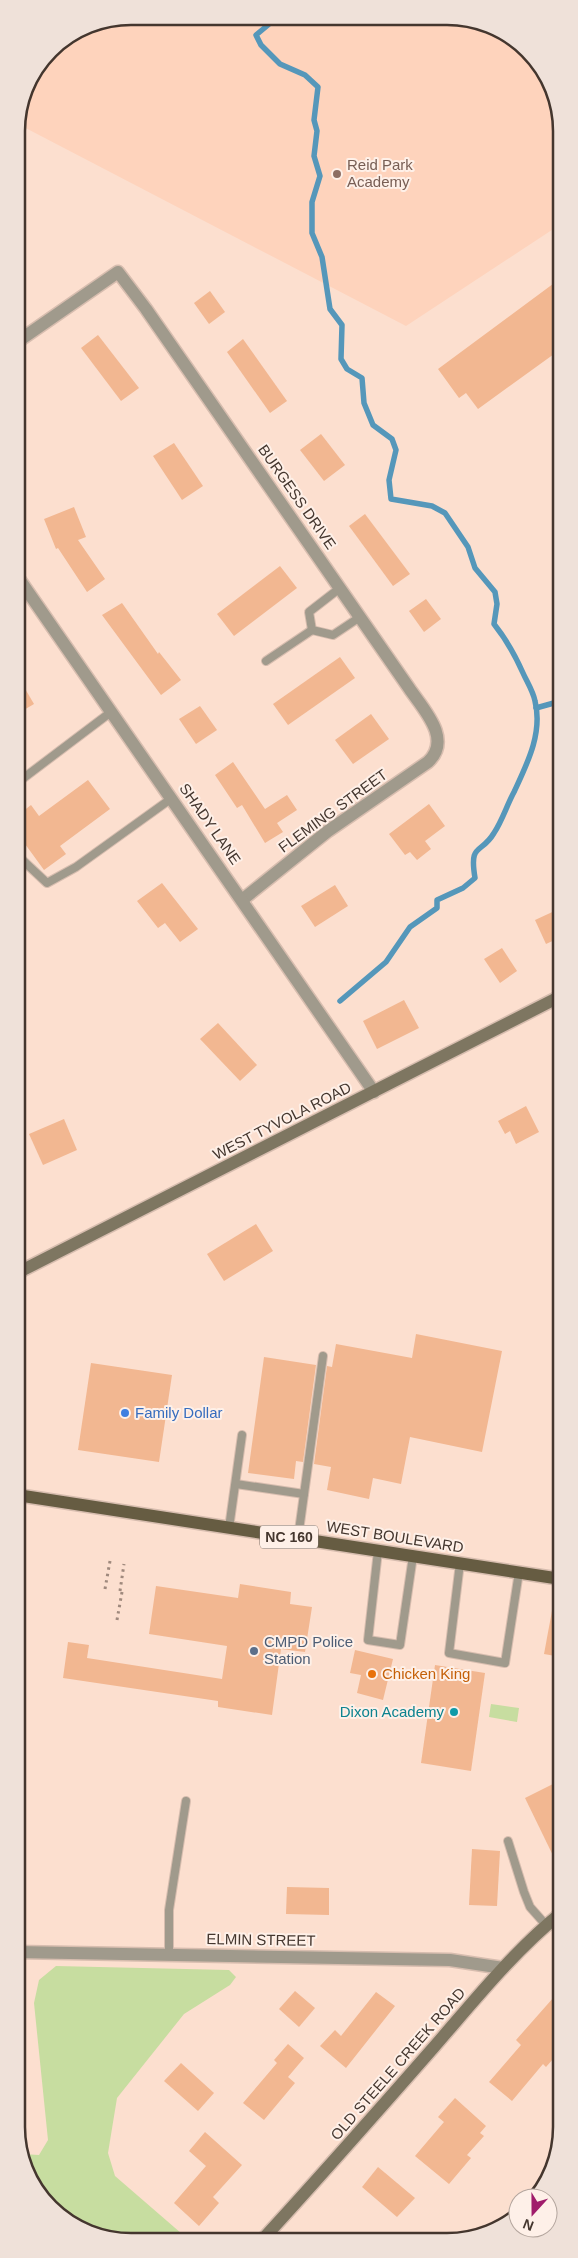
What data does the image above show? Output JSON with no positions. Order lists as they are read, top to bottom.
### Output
{
  "streets": {
    "main road": ["NC 160", "WEST BOULEVARD"],
    "street": [
      "BURGESS DRIVE",
      "FLEMING STREET",
      "SHADY LANE",
      "WEST TYVOLA ROAD",
      "ELMIN STREET",
      "OLD STEELE CREEK ROAD"
    ]
  },
  "crossings": [
    ["BURGESS DRIVE", "FLEMING STREET"],
    ["FLEMING STREET", "SHADY LANE"],
    ["SHADY LANE", "WEST TYVOLA ROAD"],
    ["ELMIN STREET", "OLD STEELE CREEK ROAD"]
  ],
  "places": [
    "Reid Park Academy",
    "Family Dollar",
    "CMPD Police Station",
    "Chicken King",
    "Dixon Academy"
  ],
  "north": "bottom"
}
